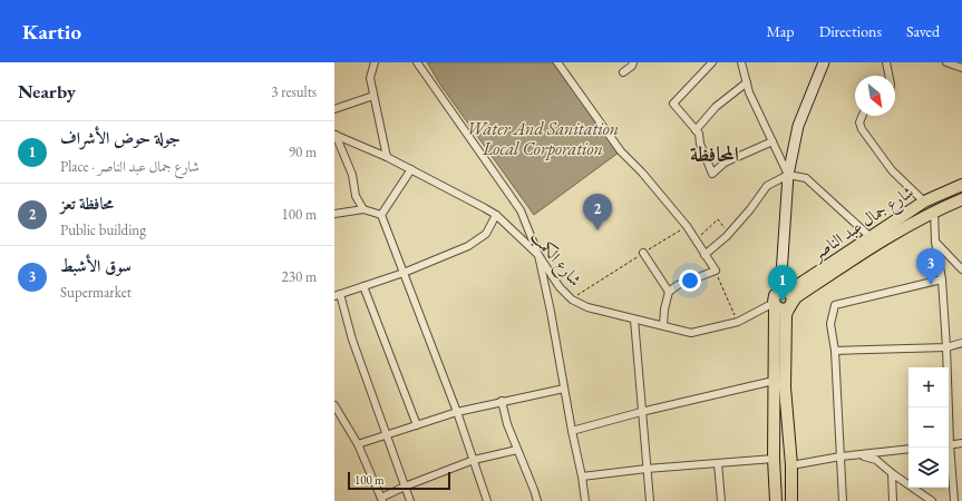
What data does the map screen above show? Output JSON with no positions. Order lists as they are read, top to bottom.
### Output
{
  "streets": {
    "main road": ["شارع جمال عبد الناصر"],
    "street": ["شارع الكمب"]
  },
  "crossings": [
    ["شارع جمال عبد الناصر", "شارع الكمب"]
  ],
  "districts": ["المحافظة"],
  "water": ["Water And Sanitation Local Corporation"],
  "scale_bar": "100 m",
  "north": "bottom right",
  "page": {
    "header": "Kartio",
    "nav": ["Map", "Directions", "Saved"],
    "heading": ["Nearby", "3 results"],
    "list": [
      {
        "mark": "1",
        "name": "جولة حوض الأشراف",
        "note": "Place · شارع جمال عبد الناصر",
        "value": "90 m"
      },
      {
        "mark": "2",
        "name": "محافظة تعز",
        "note": "Public building",
        "value": "100 m"
      },
      {
        "mark": "3",
        "name": "سوق الأشبط",
        "note": "Supermarket",
        "value": "230 m"
      }
    ],
    "pins": ["2", "3", "1"],
    "map_buttons": ["+", "−"],
    "scale": "100 m"
  }
}
